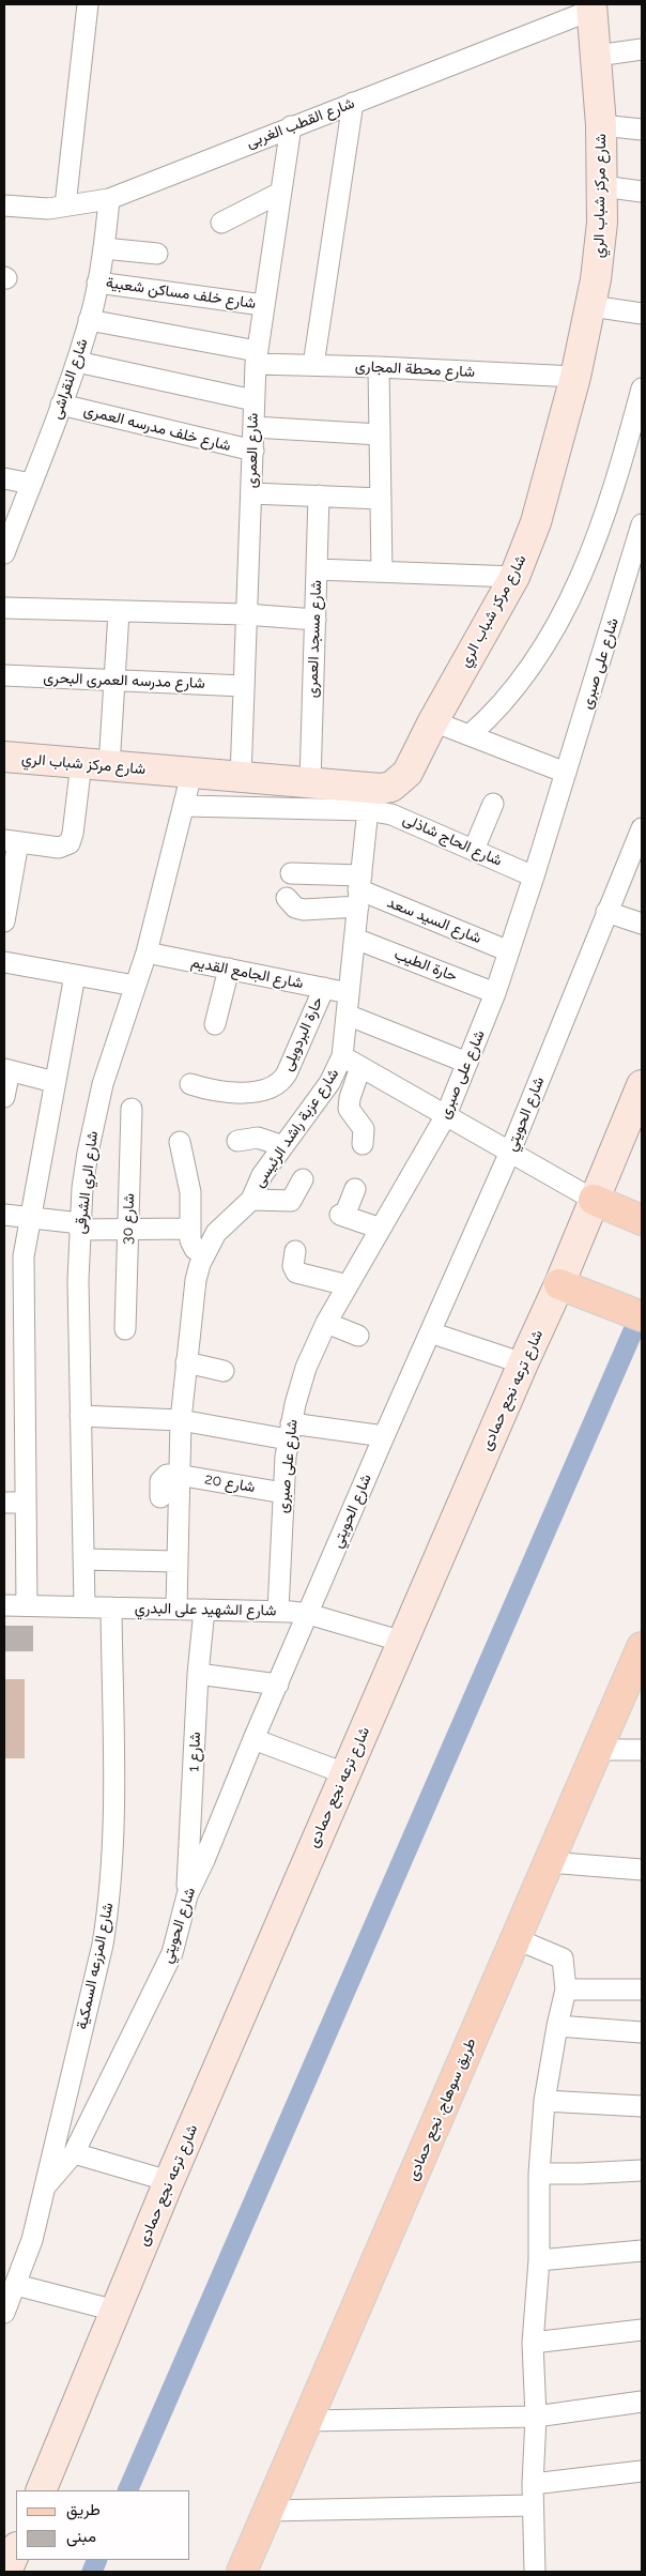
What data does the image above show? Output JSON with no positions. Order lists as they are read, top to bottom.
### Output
{
  "streets": {
    "main road": ["طريق سوهاج, نجع حمادى"],
    "street": [
      "شارع القطب الغربى",
      "شارع مركز شباب الري",
      "شارع خلف مساكن شعبية",
      "شارع محطة المجارى",
      "شارع النقراشى",
      "شارع خلف مدرسه العمرى",
      "شارع العمرى",
      "شارع مسجد العمرى",
      "شارع على صبرى",
      "شارع مدرسه العمرى البحرى",
      "شارع الحاج شاذلى",
      "شارع السيد سعد",
      "حارة الطيب",
      "شارع الجامع القديم",
      "حارة البردويلى",
      "شارع الحويتي",
      "شارع عزبة راشد الرئيسى",
      "شارع الري الشرقى",
      "شارع 30",
      "شارع ترعه نجع حمادى",
      "شارع 20",
      "شارع الشهيد على البدري",
      "شارع 1",
      "شارع المزرعه السمكية"
    ]
  },
  "crossings": [
    ["شارع القطب الغربى", "شارع مركز شباب الري"],
    ["شارع القطب الغربى", "شارع النقراشى"],
    ["شارع القطب الغربى", "شارع العمرى"],
    ["شارع مركز شباب الري", "شارع محطة المجارى"],
    ["شارع مركز شباب الري", "شارع العمرى"],
    ["شارع مركز شباب الري", "شارع مسجد العمرى"],
    ["شارع مركز شباب الري", "شارع الحاج شاذلى"],
    ["شارع مركز شباب الري", "شارع عزبة راشد الرئيسى"],
    ["شارع مركز شباب الري", "شارع الري الشرقى"],
    ["شارع خلف مساكن شعبية", "شارع النقراشى"],
    ["شارع خلف مساكن شعبية", "شارع العمرى"],
    ["شارع محطة المجارى", "شارع النقراشى"],
    ["شارع محطة المجارى", "شارع العمرى"],
    ["شارع النقراشى", "شارع خلف مدرسه العمرى"],
    ["شارع خلف مدرسه العمرى", "شارع العمرى"],
    ["شارع العمرى", "شارع مدرسه العمرى البحرى"],
    ["شارع على صبرى", "شارع الحاج شاذلى"],
    ["شارع على صبرى", "شارع السيد سعد"],
    ["شارع على صبرى", "حارة الطيب"],
    ["شارع على صبرى", "شارع 20"],
    ["شارع على صبرى", "شارع الشهيد على البدري"],
    ["شارع الحاج شاذلى", "شارع عزبة راشد الرئيسى"],
    ["شارع الحاج شاذلى", "شارع الري الشرقى"],
    ["شارع السيد سعد", "شارع عزبة راشد الرئيسى"],
    ["حارة الطيب", "شارع عزبة راشد الرئيسى"],
    ["شارع الجامع القديم", "حارة البردويلى"],
    ["شارع الجامع القديم", "شارع عزبة راشد الرئيسى"],
    ["شارع الجامع القديم", "شارع الري الشرقى"],
    ["شارع الحويتي", "شارع الشهيد على البدري"],
    ["شارع الحويتي", "شارع 1"],
    ["شارع الحويتي", "شارع المزرعه السمكية"],
    ["شارع عزبة راشد الرئيسى", "شارع 20"],
    ["شارع عزبة راشد الرئيسى", "شارع الشهيد على البدري"],
    ["شارع الري الشرقى", "شارع الشهيد على البدري"],
    ["شارع ترعه نجع حمادى", "شارع الشهيد على البدري"],
    ["شارع الشهيد على البدري", "شارع 1"],
    ["شارع الشهيد على البدري", "شارع المزرعه السمكية"]
  ],
  "legend": ["طريق", "مبنى"]
}
